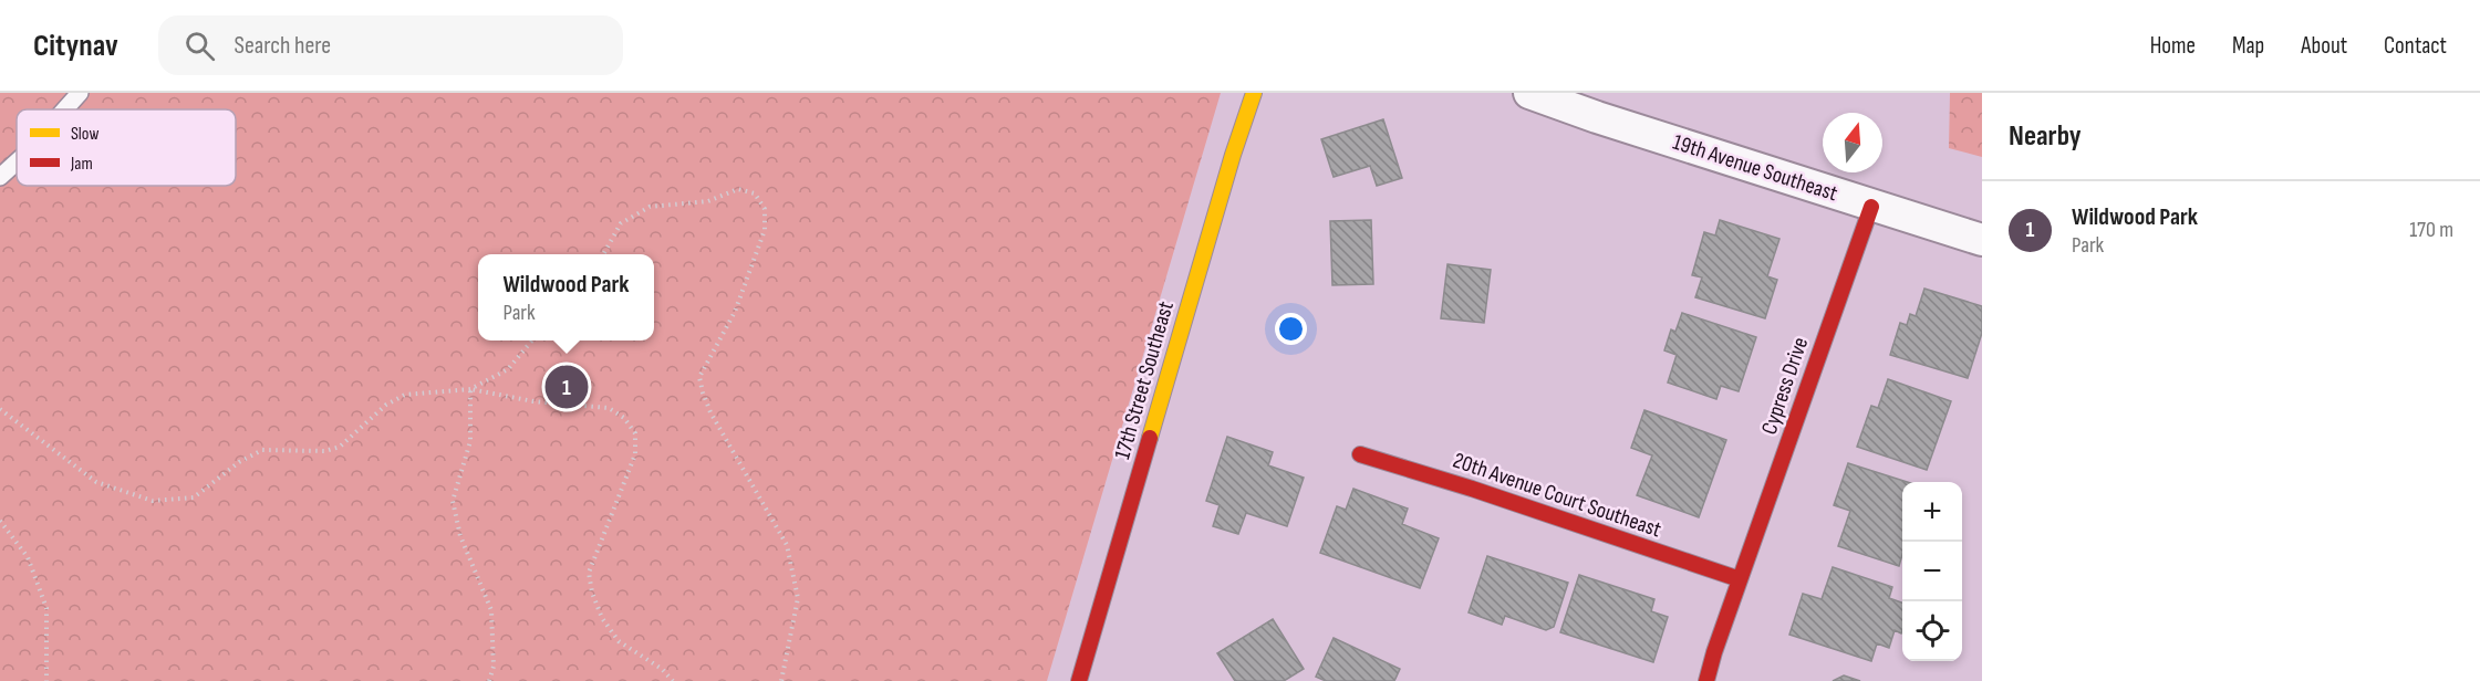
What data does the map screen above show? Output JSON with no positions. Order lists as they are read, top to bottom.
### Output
{
  "streets": {
    "street": [
      "19th Avenue Southeast",
      "17th Street Southeast",
      "Cypress Drive",
      "20th Avenue Court Southeast"
    ]
  },
  "crossings": [
    ["19th Avenue Southeast", "Cypress Drive"],
    ["Cypress Drive", "20th Avenue Court Southeast"]
  ],
  "legend": ["Slow", "Jam"],
  "north": "top",
  "page": {
    "header": "Citynav",
    "search": "Search here",
    "nav": [
      "Home",
      "Map",
      "About",
      "Contact"
    ],
    "heading": "Nearby",
    "list": [
      {
        "mark": "1",
        "name": "Wildwood Park",
        "note": "Park",
        "value": "170 m"
      }
    ],
    "popup": ["Wildwood Park", "Park"],
    "pins": "1",
    "map_buttons": ["+", "−"]
  }
}
